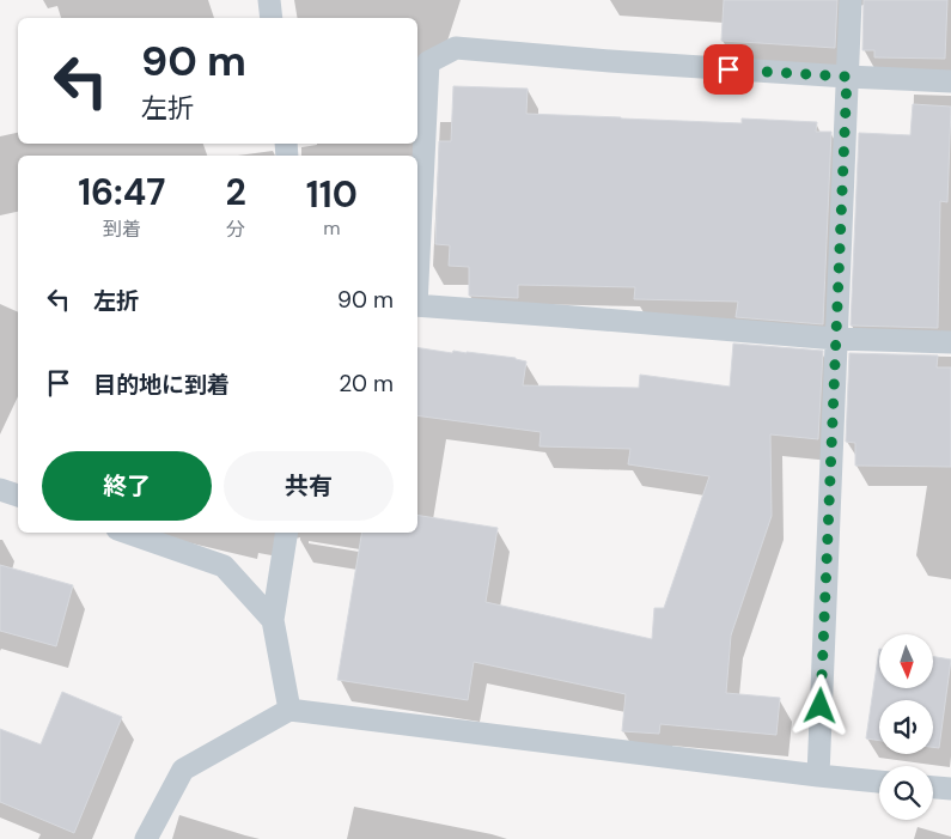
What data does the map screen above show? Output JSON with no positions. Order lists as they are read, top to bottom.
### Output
{
  "north": "bottom",
  "page": {
    "turn": ["90 m", "左折"],
    "eta": [
      "16:47",
      "到着",
      "2",
      "分",
      "110",
      "m"
    ],
    "list": [
      {
        "name": "左折",
        "value": "90 m"
      },
      {
        "name": "目的地に到着",
        "value": "20 m"
      }
    ],
    "buttons": ["終了", "共有"]
  }
}
